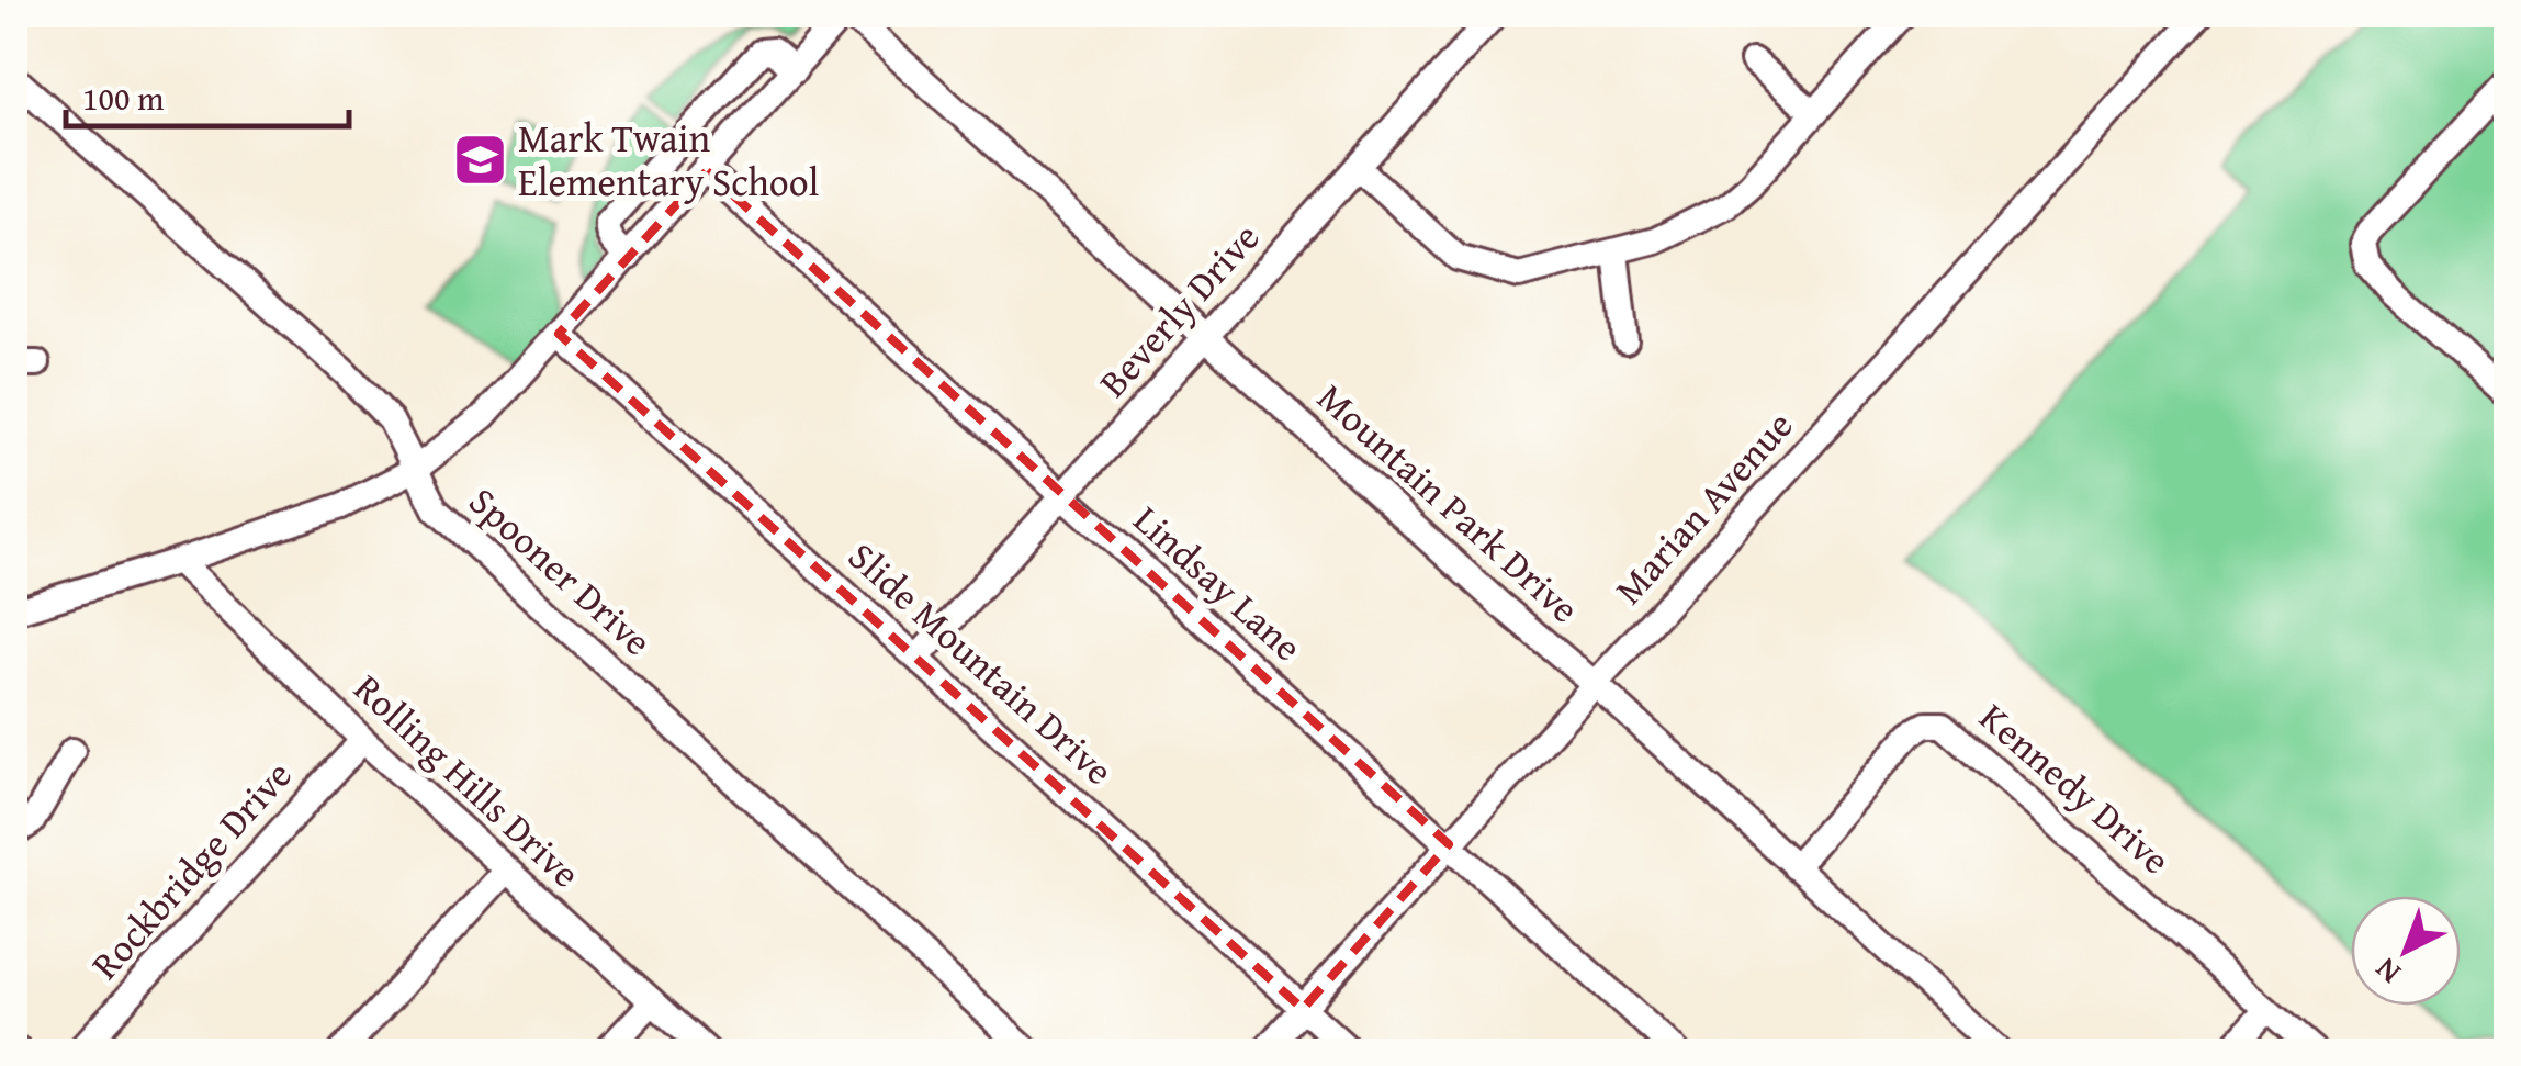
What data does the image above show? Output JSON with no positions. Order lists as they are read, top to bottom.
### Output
{
  "streets": {
    "street": [
      "Beverly Drive",
      "Mountain Park Drive",
      "Marian Avenue",
      "Spooner Drive",
      "Lindsay Lane",
      "Slide Mountain Drive",
      "Rolling Hills Drive",
      "Kennedy Drive",
      "Rockbridge Drive"
    ]
  },
  "crossings": [
    ["Beverly Drive", "Mountain Park Drive"],
    ["Beverly Drive", "Lindsay Lane"],
    ["Beverly Drive", "Slide Mountain Drive"],
    ["Mountain Park Drive", "Marian Avenue"],
    ["Mountain Park Drive", "Kennedy Drive"],
    ["Marian Avenue", "Lindsay Lane"],
    ["Marian Avenue", "Slide Mountain Drive"],
    ["Rolling Hills Drive", "Rockbridge Drive"]
  ],
  "places": {
    "school or university": ["Mark Twain Elementary School"]
  },
  "scale_bar": "100 m",
  "north": "bottom left"
}
